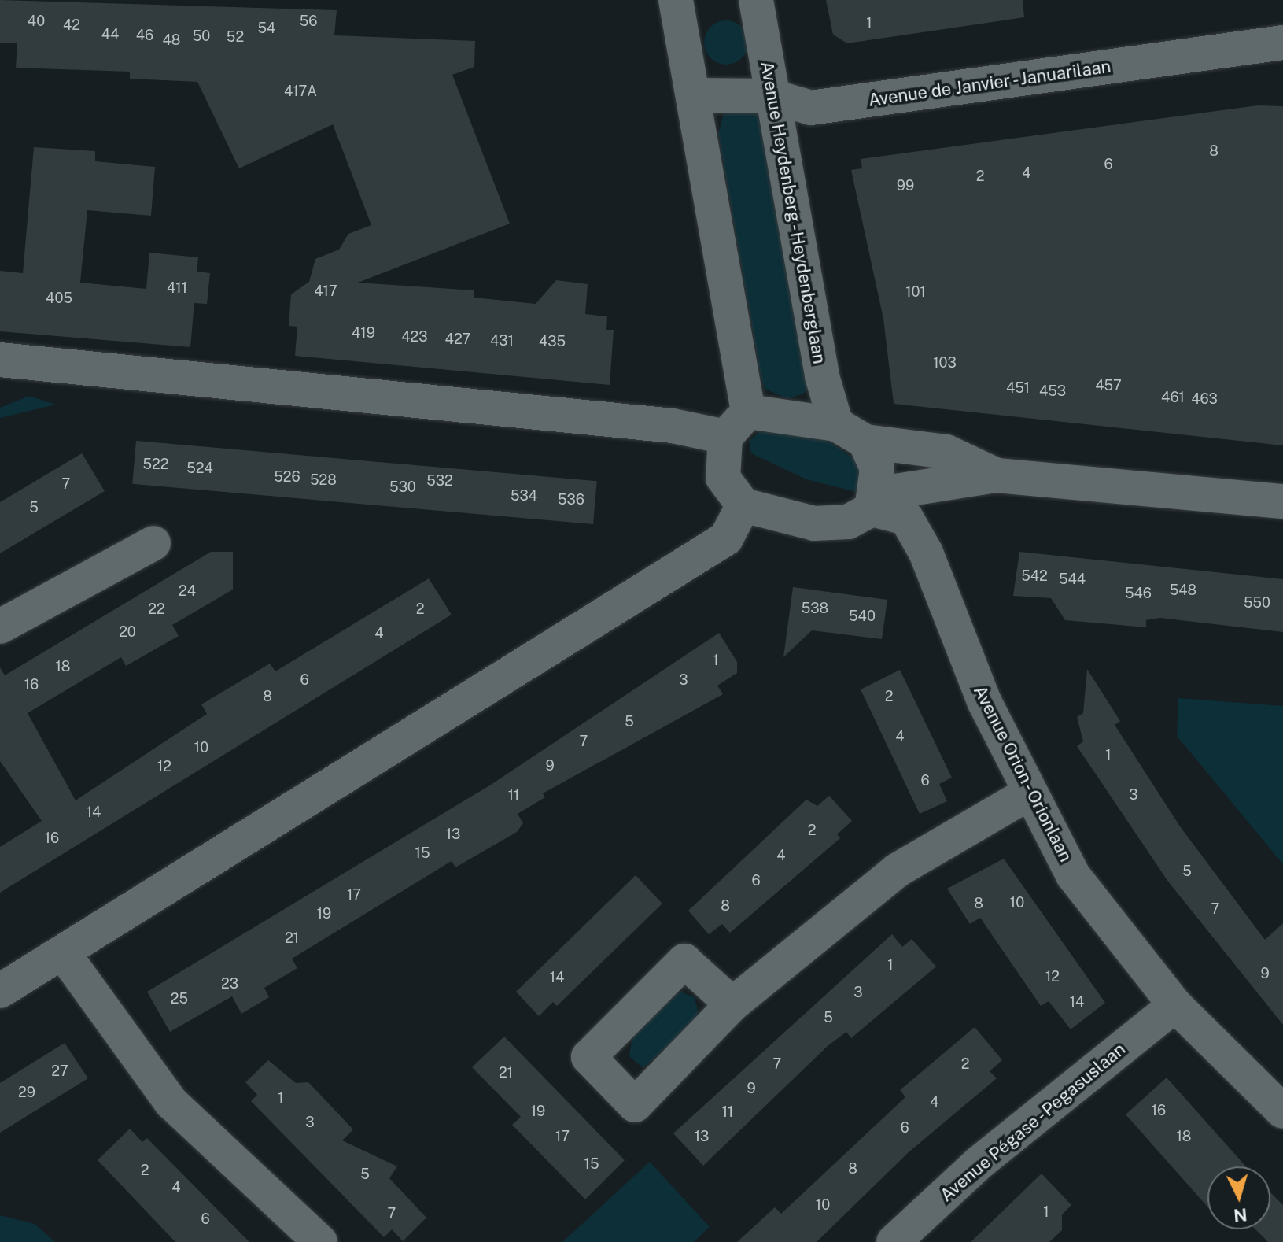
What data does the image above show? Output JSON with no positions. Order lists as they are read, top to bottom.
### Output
{
  "streets": {
    "street": [
      "Avenue de Janvier - Januarilaan",
      "Avenue Heydenberg - Heydenberglaan",
      "Avenue Orion - Orionlaan",
      "Avenue Pégase - Pegasuslaan"
    ]
  },
  "crossings": [
    ["Avenue de Janvier - Januarilaan", "Avenue Heydenberg - Heydenberglaan"],
    ["Avenue Heydenberg - Heydenberglaan", "Avenue Orion - Orionlaan"],
    ["Avenue Orion - Orionlaan", "Avenue Pégase - Pegasuslaan"]
  ],
  "house_numbers": [
    "40",
    "56",
    "1",
    "42",
    "54",
    "44",
    "46",
    "50",
    "52",
    "48",
    "417A",
    "8",
    "6",
    "4",
    "2",
    "99",
    "411",
    "417",
    "101",
    "405",
    "419",
    "423",
    "427",
    "431",
    "435",
    "103",
    "457",
    "451",
    "453",
    "461",
    "463",
    "522",
    "524",
    "526",
    "528",
    "532",
    "7",
    "530",
    "534",
    "536",
    "5",
    "542",
    "544",
    "548",
    "24",
    "546",
    "550",
    "538",
    "22",
    "2",
    "540",
    "20",
    "4",
    "1",
    "18",
    "6",
    "3",
    "16",
    "8",
    "2",
    "5",
    "4",
    "7",
    "10",
    "1",
    "9",
    "12",
    "6",
    "3",
    "11",
    "14",
    "2",
    "13",
    "16",
    "15",
    "4",
    "5",
    "6",
    "17",
    "10",
    "8",
    "8",
    "7",
    "19",
    "21",
    "1",
    "9",
    "12",
    "14",
    "23",
    "3",
    "25",
    "14",
    "5",
    "7",
    "2",
    "27",
    "21",
    "9",
    "29",
    "1",
    "4",
    "16",
    "19",
    "11",
    "3",
    "6",
    "17",
    "13",
    "18",
    "15",
    "8",
    "2",
    "5",
    "4",
    "10",
    "1",
    "7",
    "6"
  ],
  "north": "bottom"
}
